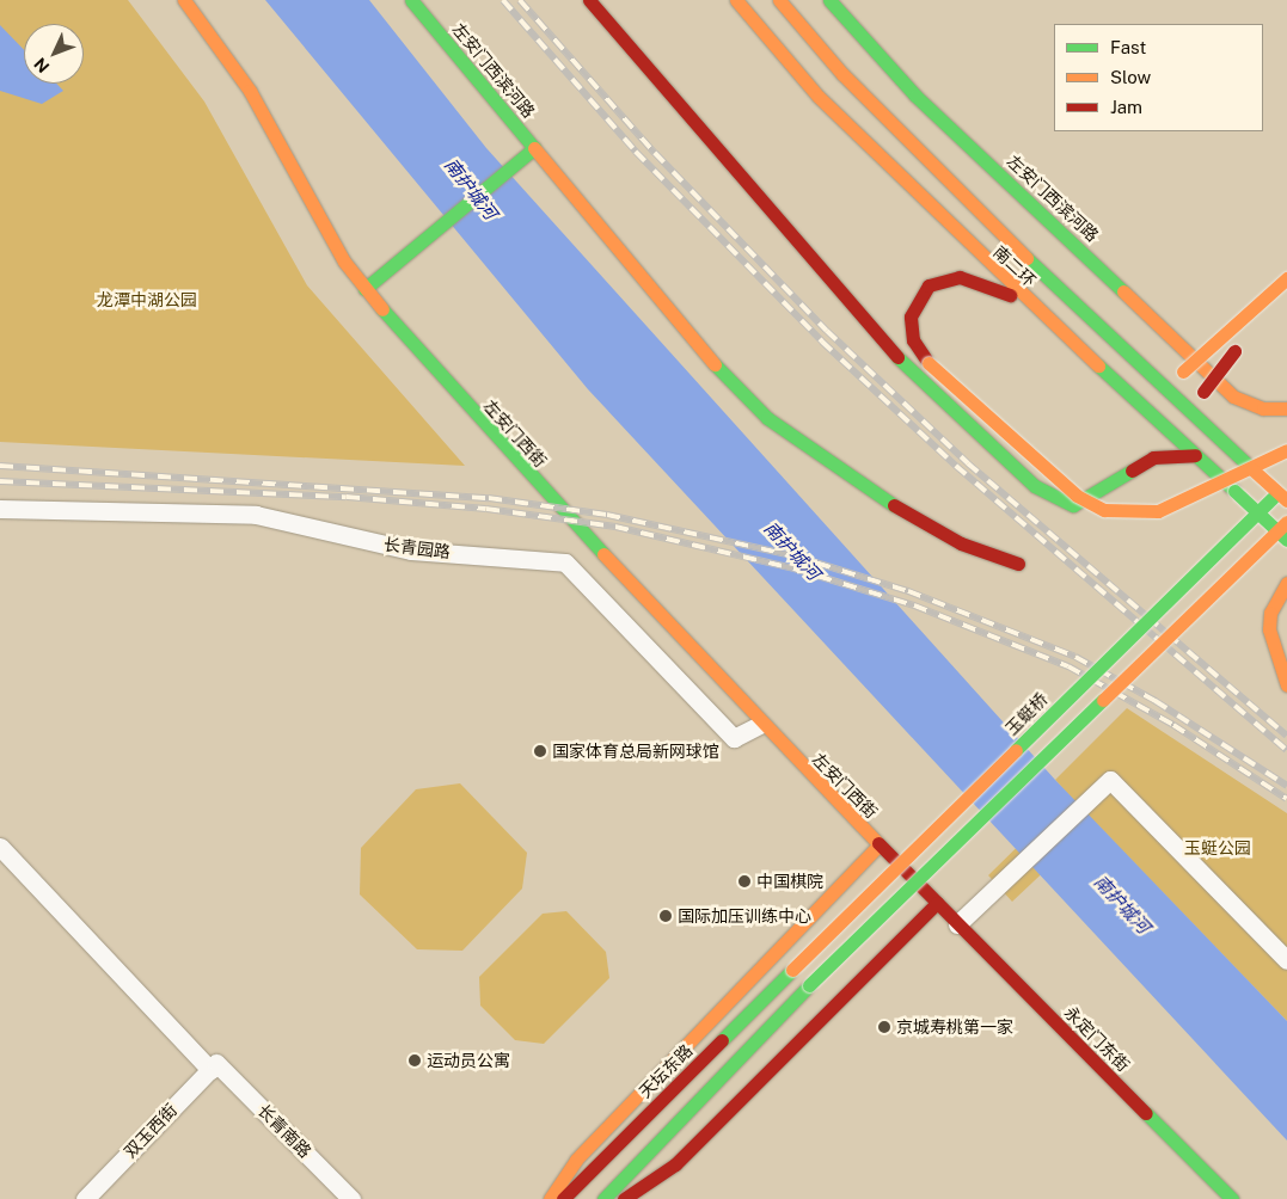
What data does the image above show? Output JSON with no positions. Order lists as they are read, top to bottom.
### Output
{
  "streets": {
    "main road": [
      "左安门西滨河路",
      "南二环",
      "左安门西街",
      "玉蜓桥",
      "永定门东街",
      "天坛东路"
    ],
    "street": ["长青园路", "双玉西街", "长青南路"]
  },
  "crossings": [
    ["左安门西街", "长青园路"],
    ["左安门西街", "永定门东街"],
    ["玉蜓桥", "天坛东路"],
    ["双玉西街", "长青南路"]
  ],
  "water": ["南护城河"],
  "parks": ["龙潭中湖公园", "玉蜓公园"],
  "places": [
    "国家体育总局新网球馆",
    "中国棋院",
    "国际加压训练中心",
    "京城寿桃第一家",
    "运动员公寓"
  ],
  "legend": ["Fast", "Slow", "Jam"],
  "north": "bottom left"
}
